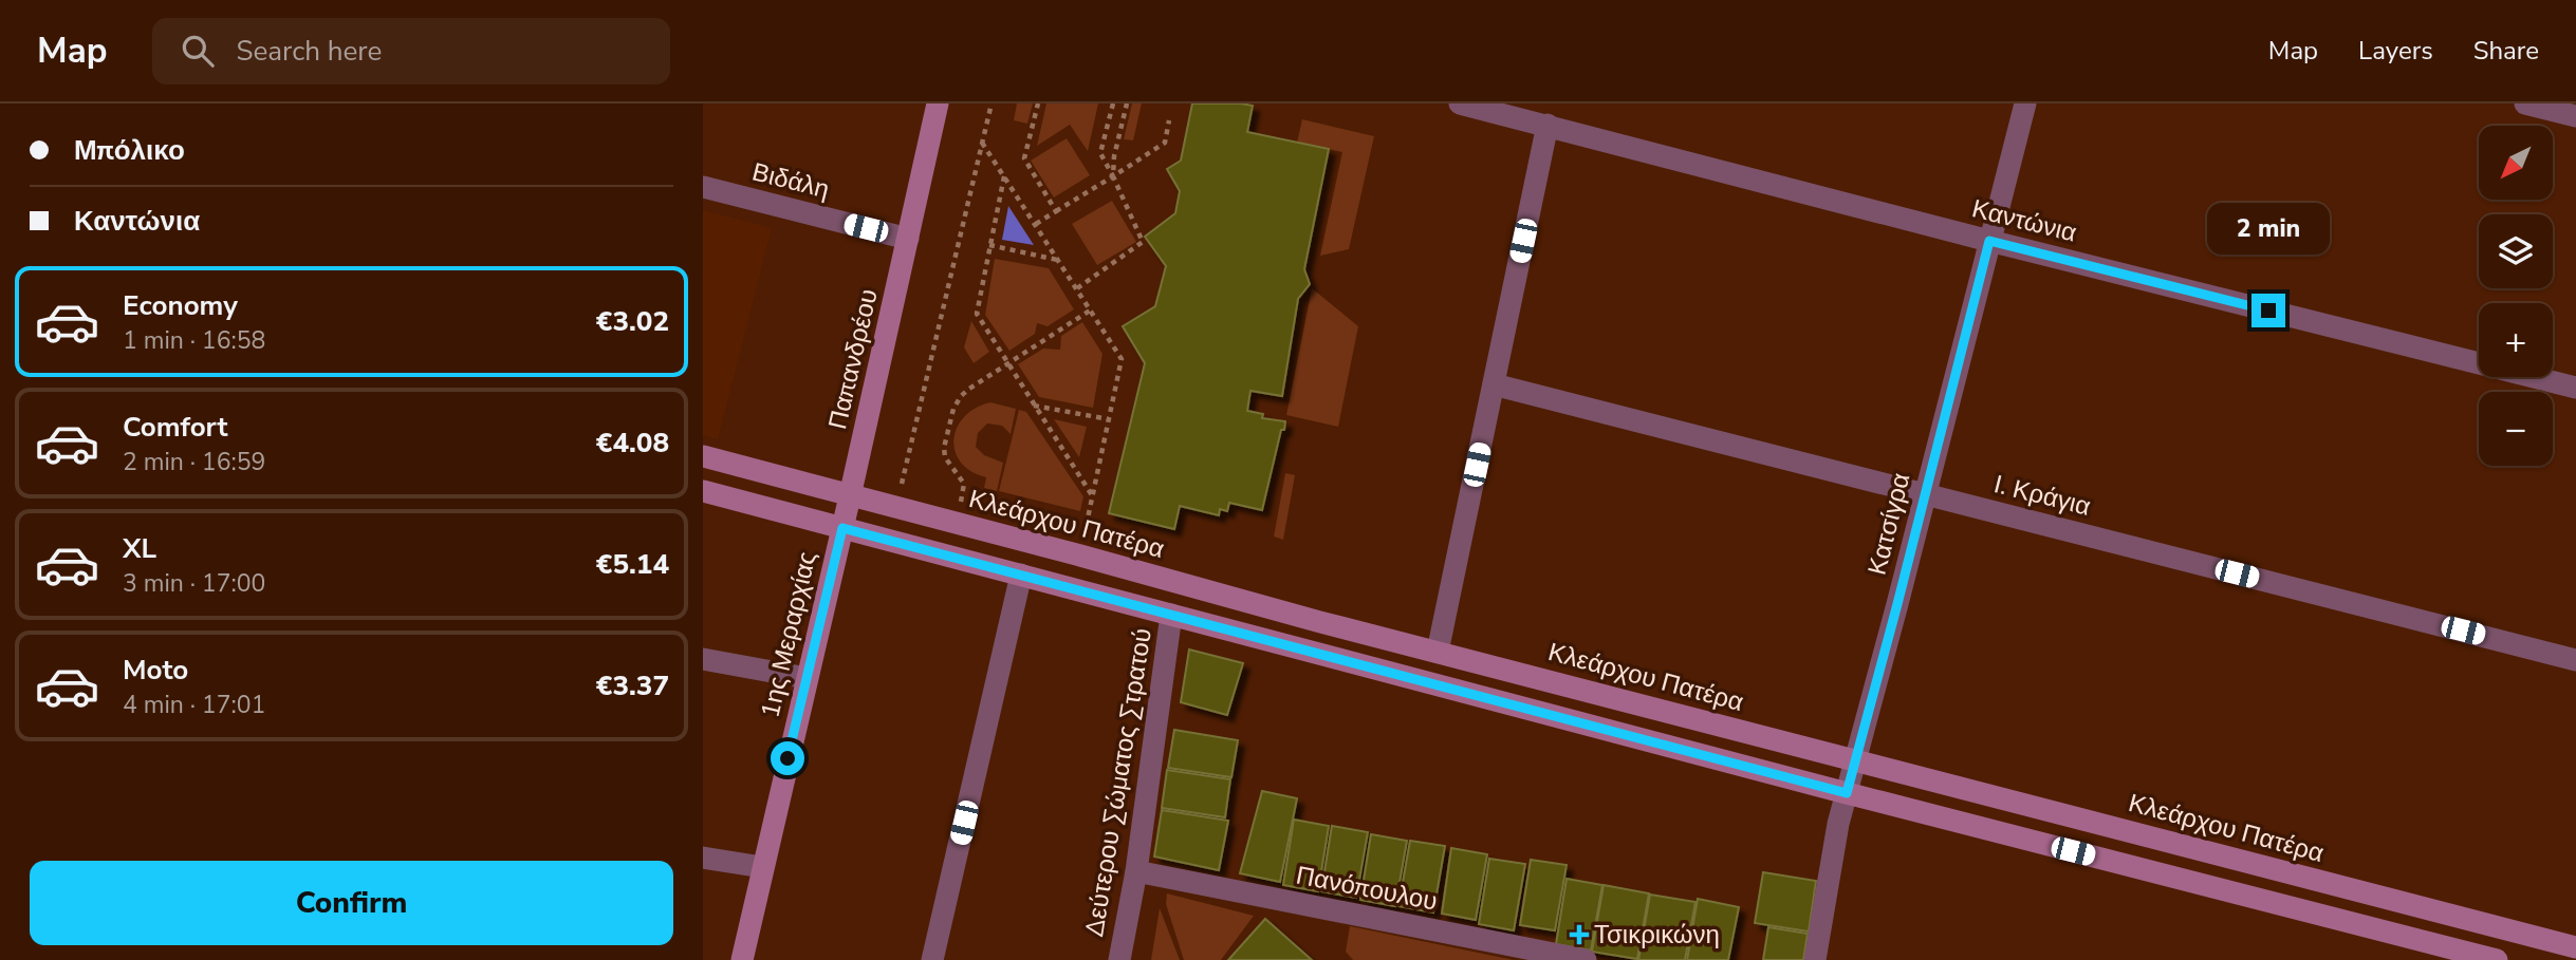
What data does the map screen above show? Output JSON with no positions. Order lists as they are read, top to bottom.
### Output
{
  "streets": {
    "street": [
      "Βιδάλη",
      "Καντώνια",
      "Παπανδρέου",
      "Ι. Κράγια",
      "Κλεάρχου Πατέρα",
      "Κατσίγρα",
      "1ης Μεραρχίας",
      "Δεύτερου Σώματος Στρατού",
      "Πανόπουλου"
    ]
  },
  "crossings": [
    ["Βιδάλη", "Παπανδρέου"],
    ["Καντώνια", "Κατσίγρα"],
    ["Παπανδρέου", "Κλεάρχου Πατέρα"],
    ["Παπανδρέου", "1ης Μεραρχίας"],
    ["Ι. Κράγια", "Κατσίγρα"],
    ["Κλεάρχου Πατέρα", "Κατσίγρα"],
    ["Κλεάρχου Πατέρα", "1ης Μεραρχίας"],
    ["Δεύτερου Σώματος Στρατού", "Πανόπουλου"]
  ],
  "places": {
    "health": ["Τσικρικώνη"]
  },
  "north": "bottom left",
  "page": {
    "header": "Map",
    "search": "Search here",
    "nav": ["Map", "Layers", "Share"],
    "banner": ["Μπόλικο", "Καντώνια"],
    "map_buttons": ["+", "−"],
    "bubble": "2 min",
    "list": [
      {
        "name": "Economy",
        "note": "1 min · 16:58",
        "value": "€3.02"
      },
      {
        "name": "Comfort",
        "note": "2 min · 16:59",
        "value": "€4.08"
      },
      {
        "name": "XL",
        "note": "3 min · 17:00",
        "value": "€5.14"
      },
      {
        "name": "Moto",
        "note": "4 min · 17:01",
        "value": "€3.37"
      }
    ],
    "buttons": "Confirm"
  }
}
